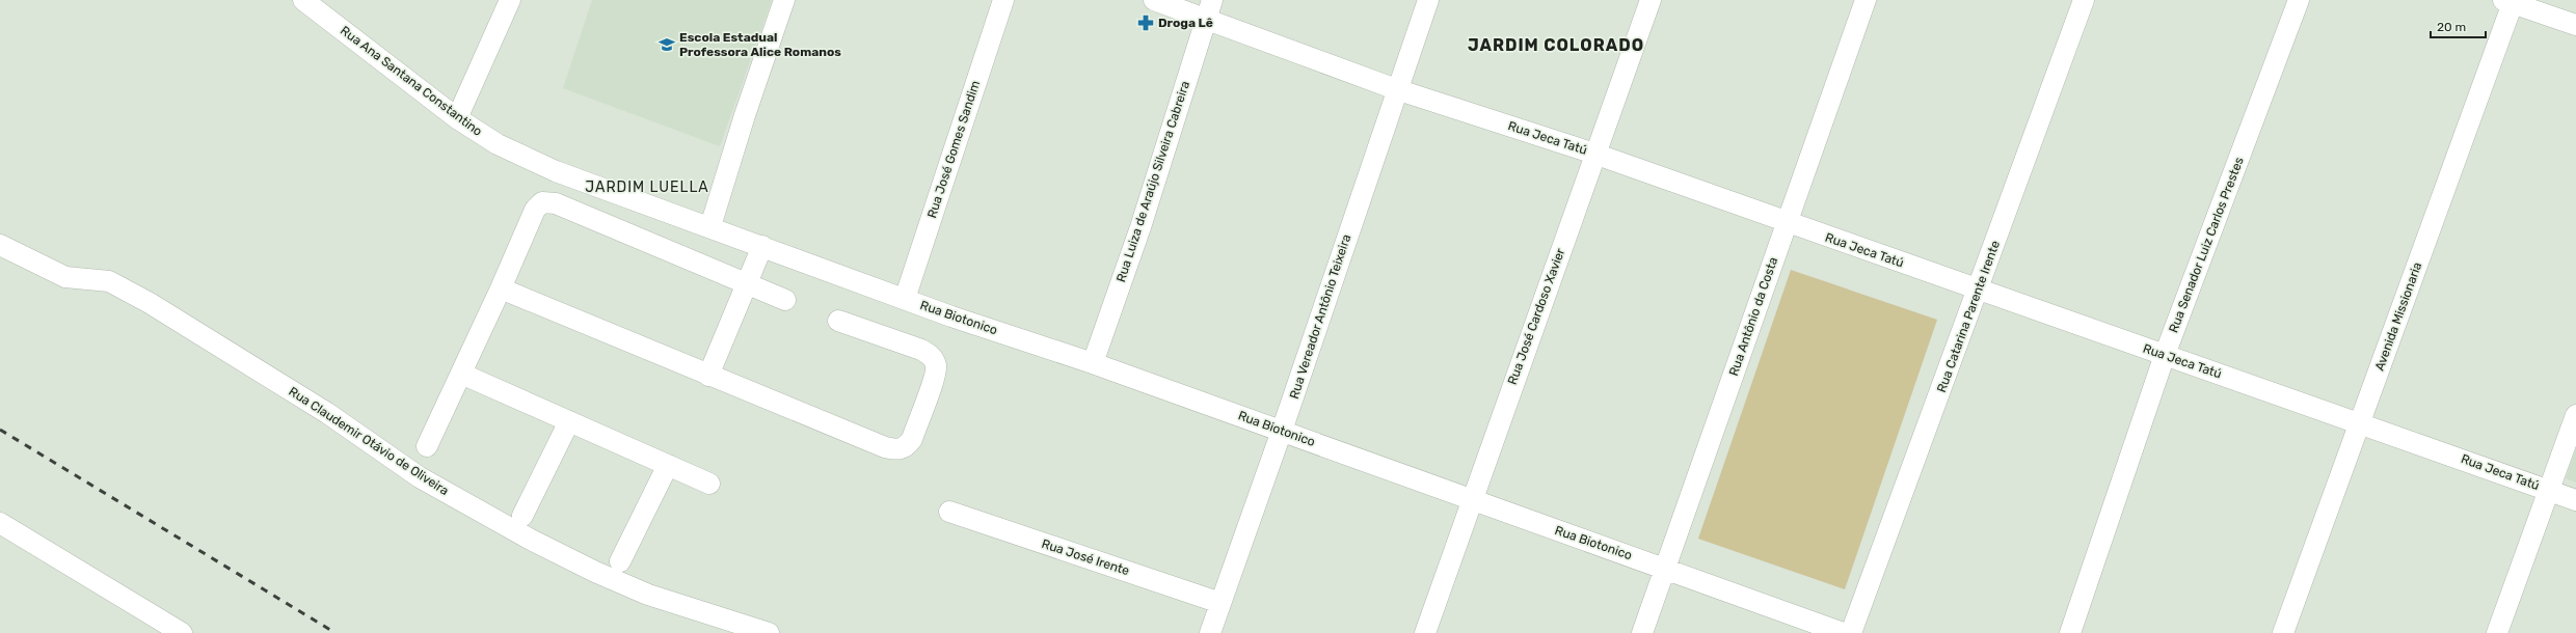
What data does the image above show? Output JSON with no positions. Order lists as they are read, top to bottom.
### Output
{
  "streets": {
    "street": [
      "Rua Ana Santana Constantino",
      "Rua Jeca Tatú",
      "Rua José Gomes Sandim",
      "Rua Luiza de Araújo Silveira Cabreira",
      "Rua Senador Luiz Carlos Prestes",
      "Rua Vereador Antônio Teixeira",
      "Rua José Cardoso Xavier",
      "Rua Antônio da Costa",
      "Rua Catarina Parente Irente",
      "Avenida Missionaria",
      "Rua Biotonico",
      "Rua Claudemir Otávio de Oliveira",
      "Rua José Irente"
    ]
  },
  "crossings": [
    ["Rua Ana Santana Constantino", "Rua Biotonico"],
    ["Rua Jeca Tatú", "Rua Luiza de Araújo Silveira Cabreira"],
    ["Rua Jeca Tatú", "Rua Senador Luiz Carlos Prestes"],
    ["Rua Jeca Tatú", "Rua Vereador Antônio Teixeira"],
    ["Rua Jeca Tatú", "Rua José Cardoso Xavier"],
    ["Rua Jeca Tatú", "Rua Antônio da Costa"],
    ["Rua Jeca Tatú", "Rua Catarina Parente Irente"],
    ["Rua Jeca Tatú", "Avenida Missionaria"],
    ["Rua José Gomes Sandim", "Rua Biotonico"],
    ["Rua Luiza de Araújo Silveira Cabreira", "Rua Biotonico"],
    ["Rua Vereador Antônio Teixeira", "Rua Biotonico"],
    ["Rua Vereador Antônio Teixeira", "Rua José Irente"],
    ["Rua José Cardoso Xavier", "Rua Biotonico"],
    ["Rua Antônio da Costa", "Rua Biotonico"]
  ],
  "districts": ["JARDIM COLORADO", "JARDIM LUELLA"],
  "places": {
    "pharmacy": ["Droga Lê"],
    "school or university": ["Escola Estadual Professora Alice Romanos"]
  },
  "scale_bar": "20 m"
}
